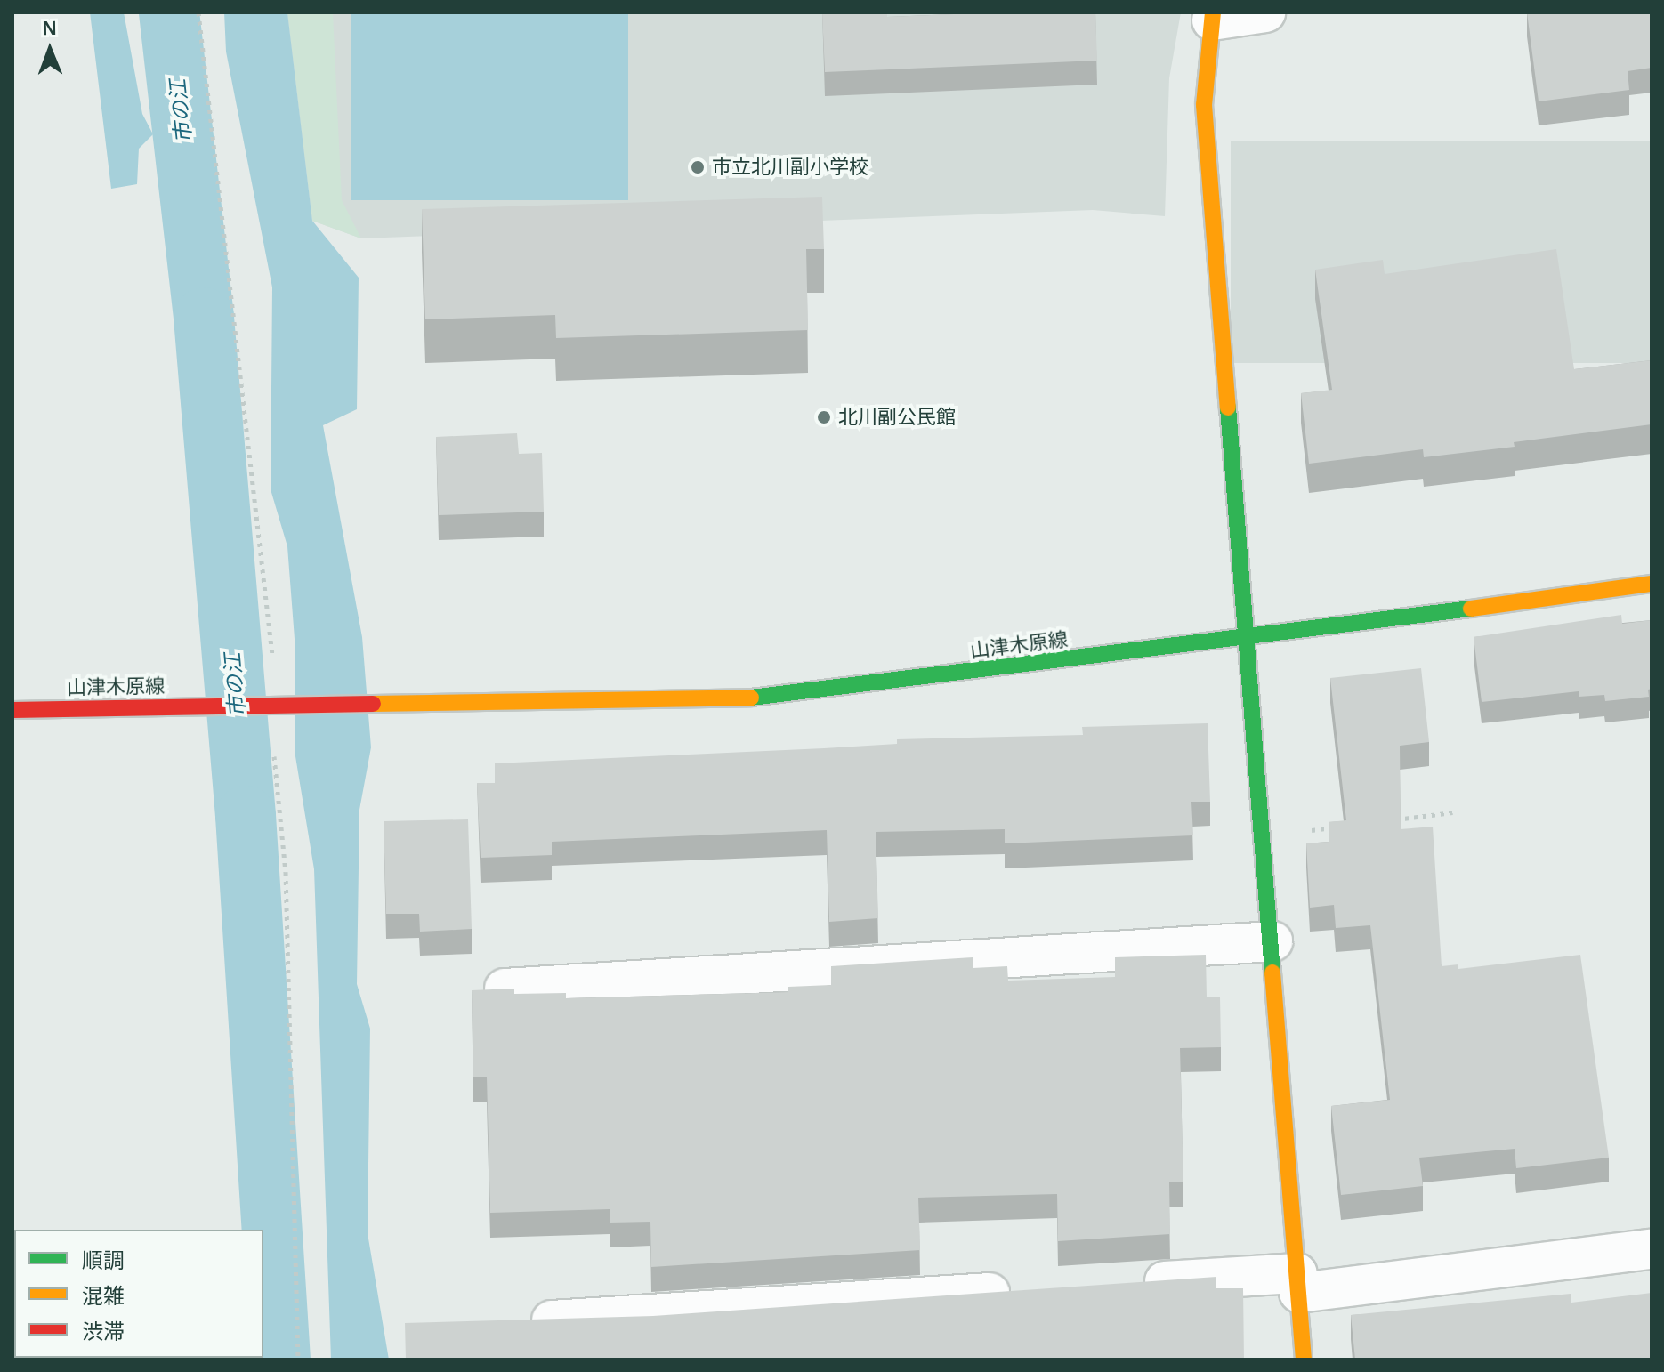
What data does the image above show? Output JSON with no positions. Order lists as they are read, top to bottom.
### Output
{
  "streets": {
    "street": ["山津木原線"]
  },
  "water": ["市の江"],
  "places": ["市立北川副小学校", "北川副公民館"],
  "legend": ["順調", "混雑", "渋滞"],
  "north": "top"
}
